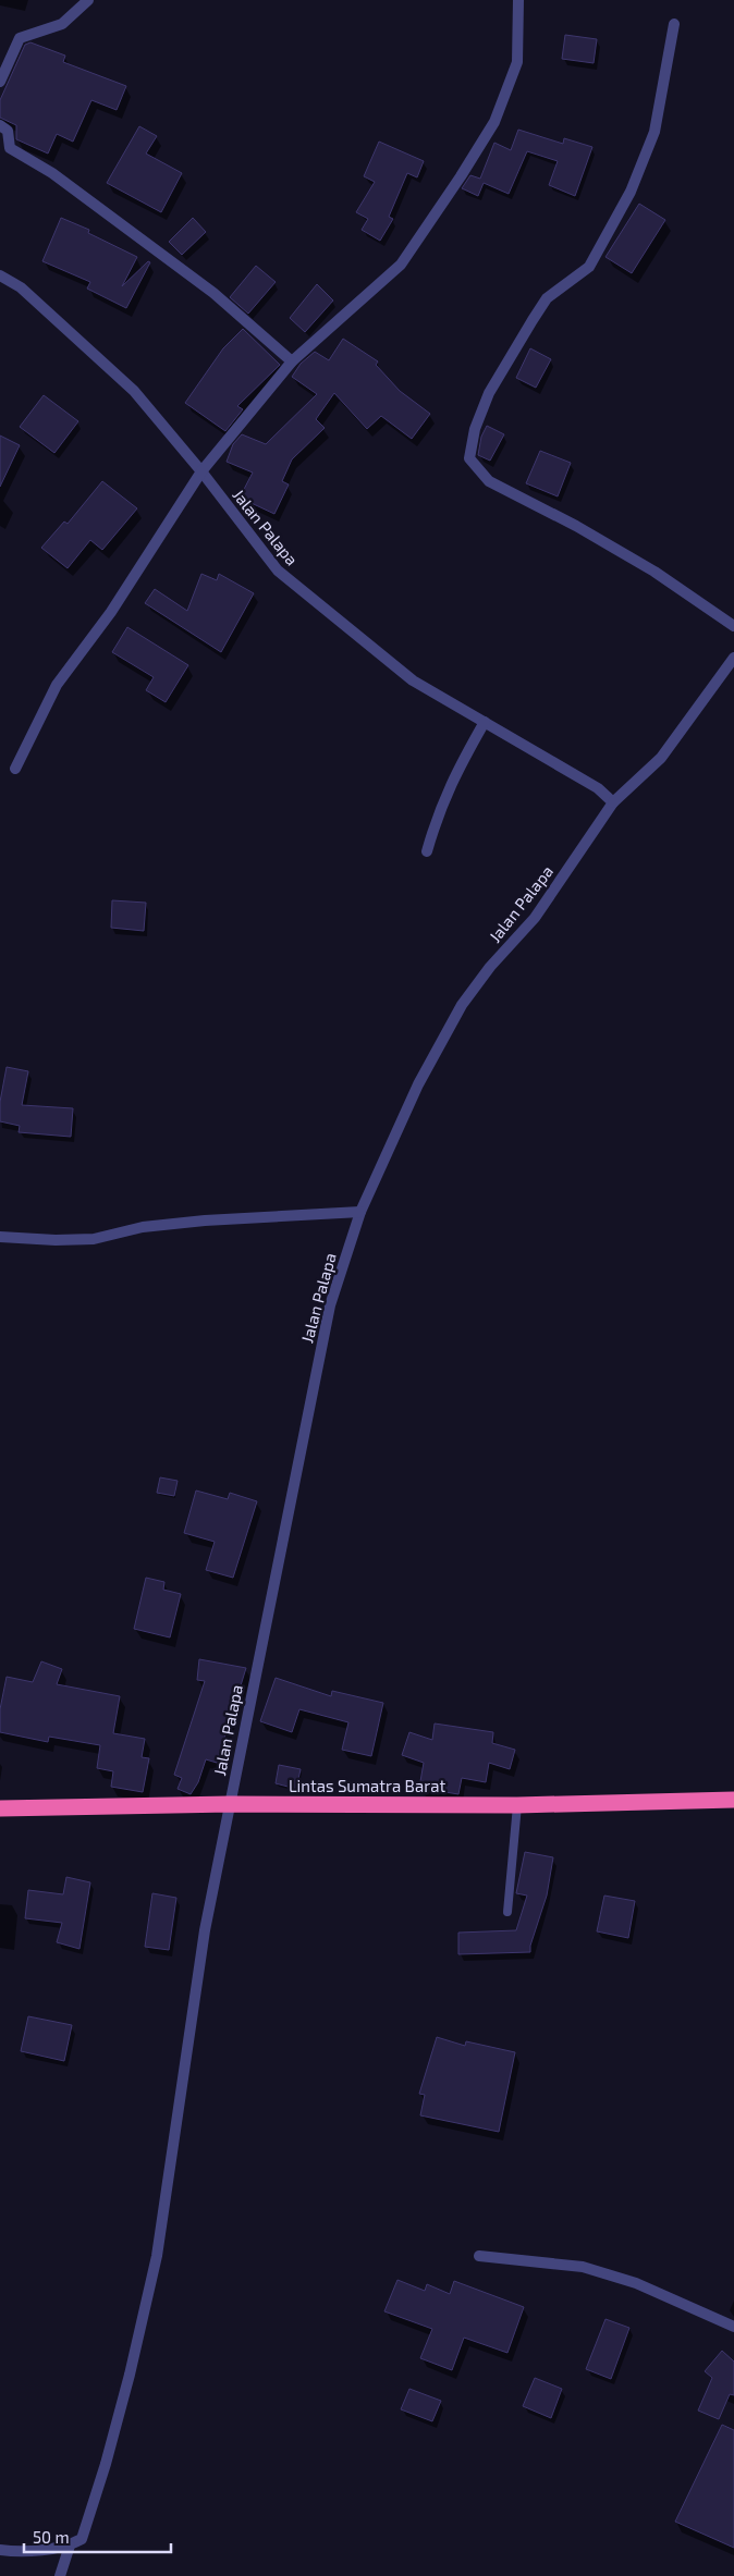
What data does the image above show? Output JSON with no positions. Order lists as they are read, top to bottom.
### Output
{
  "streets": {
    "highway": ["Lintas Sumatra Barat"],
    "street": ["Jalan Palapa"]
  },
  "crossings": [
    ["Jalan Palapa", "Lintas Sumatra Barat"]
  ],
  "scale_bar": "50 m"
}
